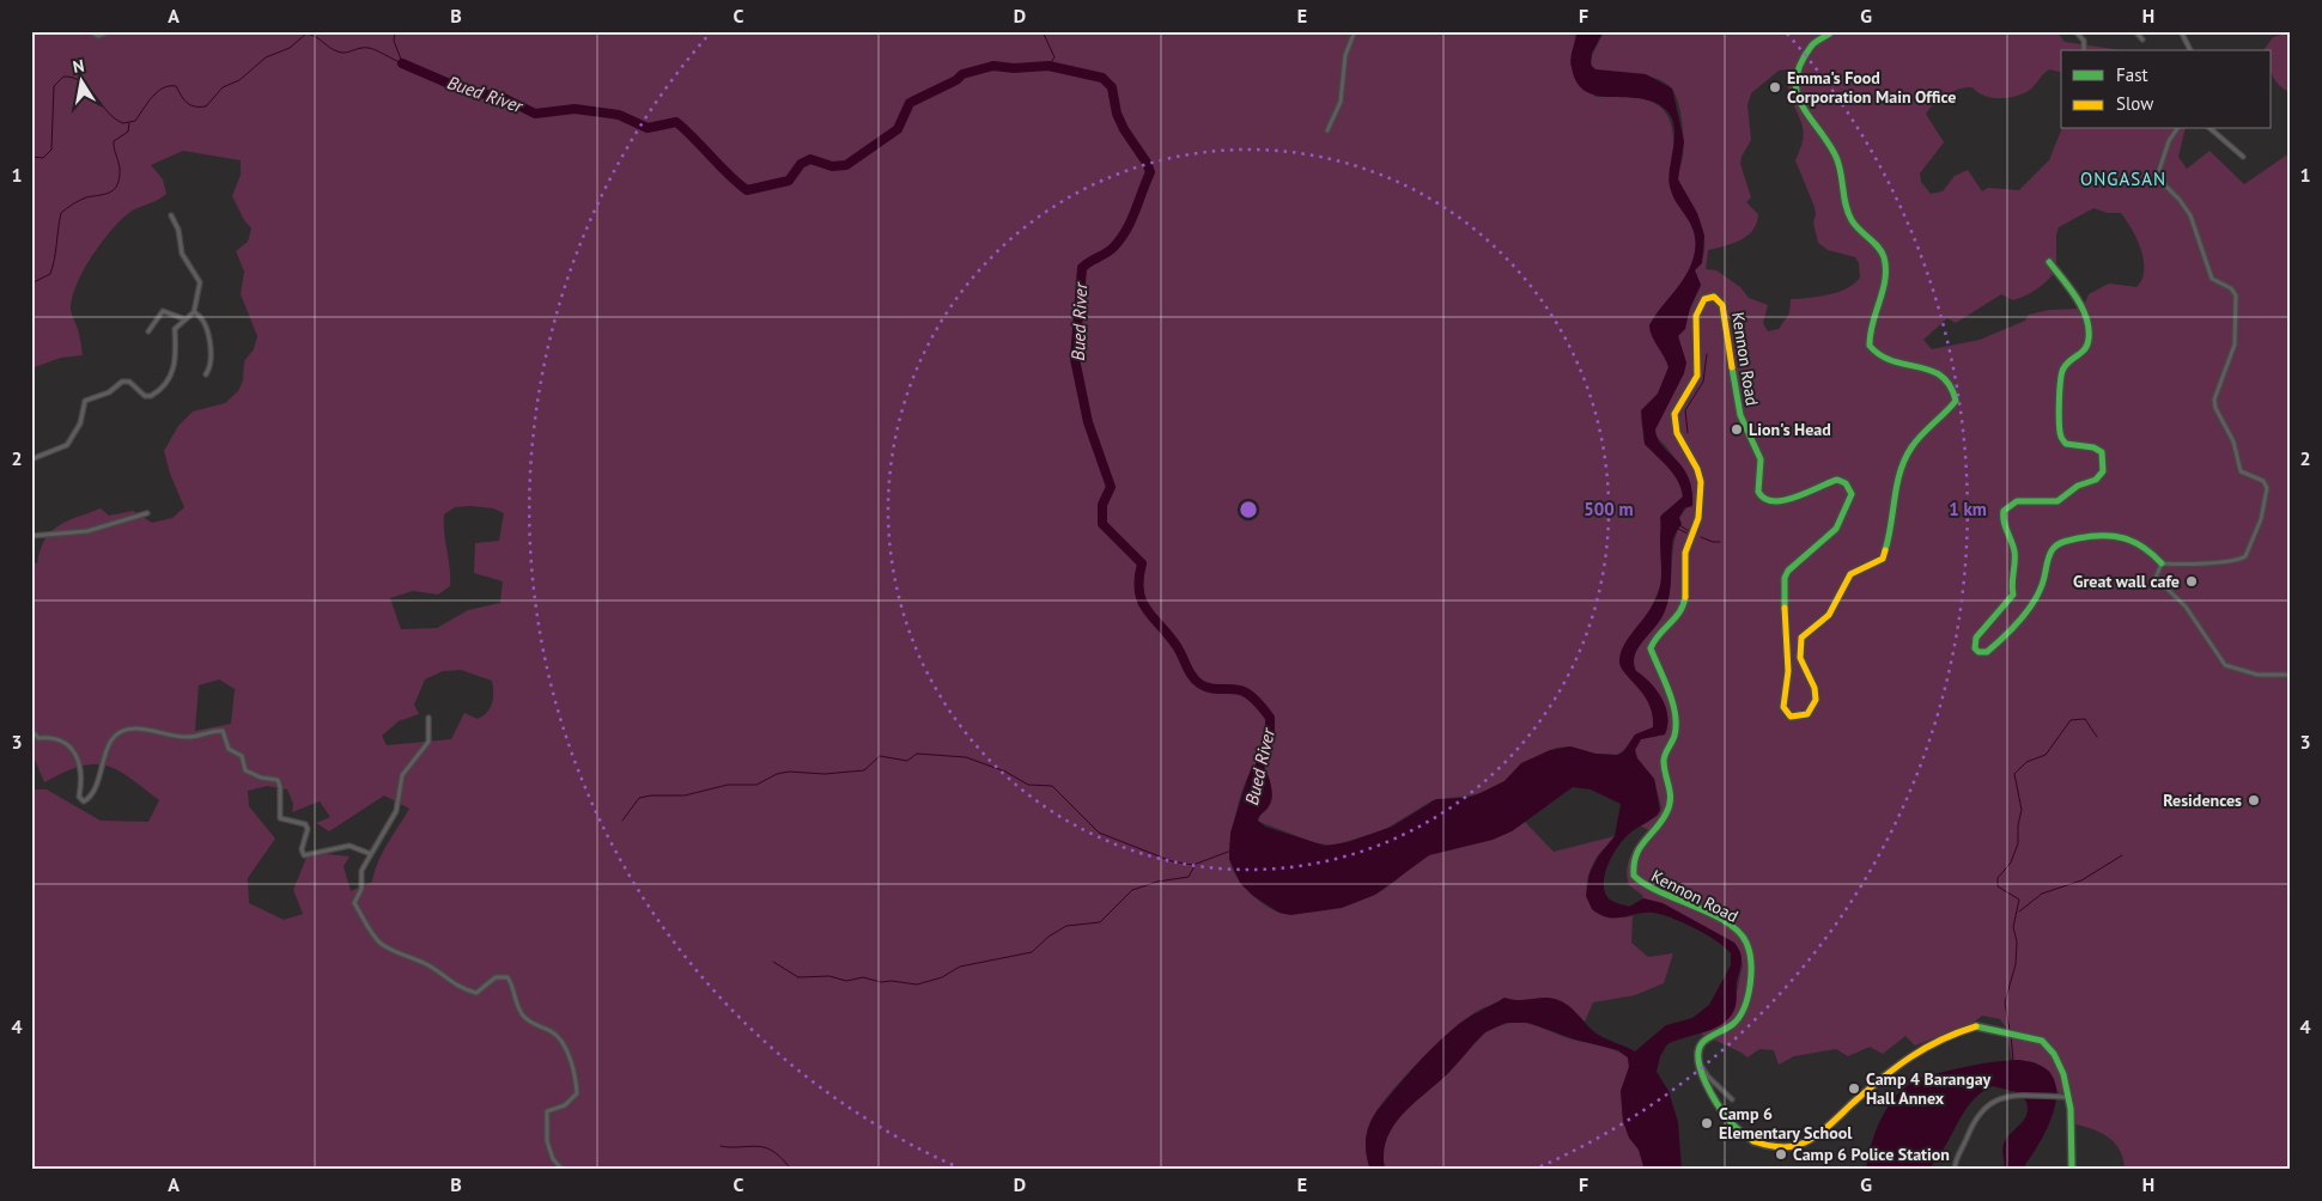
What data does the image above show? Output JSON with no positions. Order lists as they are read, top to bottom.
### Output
{
  "streets": {
    "main road": ["Kennon Road"]
  },
  "districts": ["ONGASAN"],
  "water": ["Bued River"],
  "places": [
    "Emma's Food Corporation Main Office",
    "Lion's Head",
    "Great wall cafe",
    "Residences",
    "Camp 4 Barangay Hall Annex",
    "Camp 6 Elementary School",
    "Camp 6 Police Station"
  ],
  "legend": ["Fast", "Slow"],
  "north": "top",
  "grid": {
    "columns": [
      "A",
      "B",
      "C",
      "D",
      "E",
      "F",
      "G",
      "H"
    ],
    "rows": [
      "1",
      "2",
      "3",
      "4"
    ]
  },
  "rings": ["500 m", "1 km"]
}
